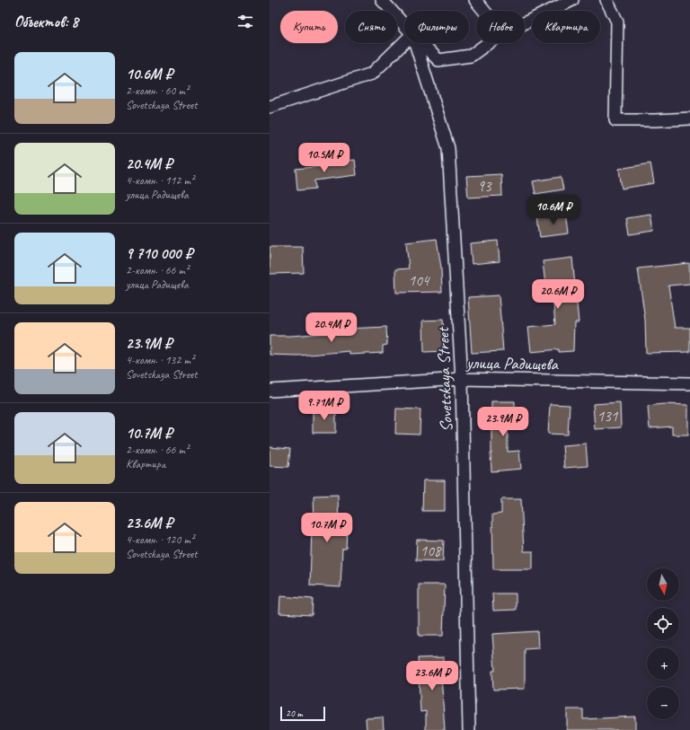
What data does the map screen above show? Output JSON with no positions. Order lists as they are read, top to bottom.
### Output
{
  "streets": {
    "street": ["улица Радищева", "Sovetskaya Street"]
  },
  "crossings": [
    ["улица Радищева", "Sovetskaya Street"]
  ],
  "house_numbers": [
    "93",
    "104",
    "131",
    "108"
  ],
  "scale_bar": "20 m",
  "north": "bottom",
  "page": {
    "heading": "Объектов: 8",
    "chip": [
      "Купить",
      "Снять",
      "Фильтры",
      "Новое",
      "Квартира"
    ],
    "list": [
      {
        "name": "10.6M ₽",
        "note": "2-комн. · 60 m² · Sovetskaya Street"
      },
      {
        "name": "20.4M ₽",
        "note": "4-комн. · 112 m² · улица Радищева"
      },
      {
        "name": "9 710 000 ₽",
        "note": "2-комн. · 66 m² · улица Радищева"
      },
      {
        "name": "23.9M ₽",
        "note": "4-комн. · 132 m² · Sovetskaya Street"
      },
      {
        "name": "10.7M ₽",
        "note": "2-комн. · 66 m² · Квартира"
      },
      {
        "name": "23.6M ₽",
        "note": "4-комн. · 120 m² · Sovetskaya Street"
      }
    ],
    "price": [
      "10.5M ₽",
      "10.6M ₽",
      "20.6M ₽",
      "20.4M ₽",
      "9.71M ₽",
      "23.9M ₽",
      "10.7M ₽",
      "23.6M ₽"
    ],
    "map_buttons": ["+", "−"],
    "scale": "20 m"
  }
}
